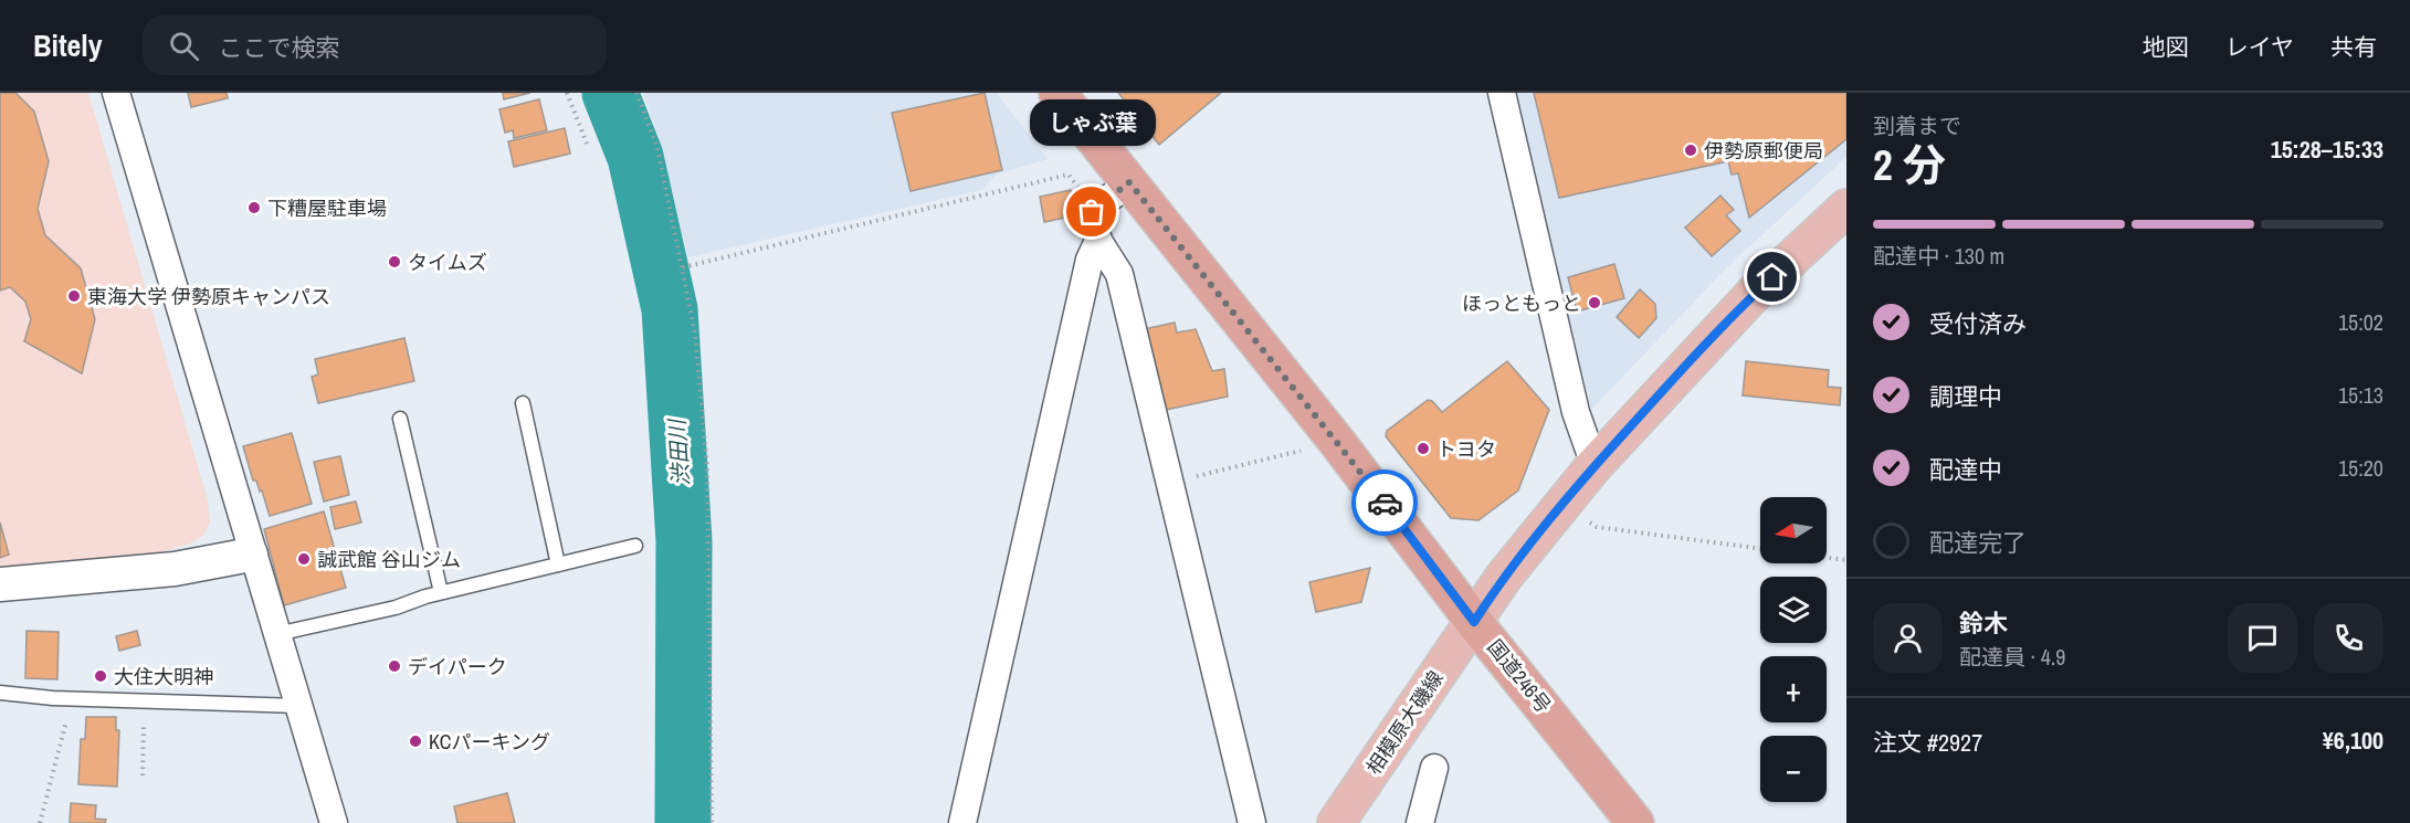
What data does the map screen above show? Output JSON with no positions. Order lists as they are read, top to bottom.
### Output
{
  "streets": {
    "highway": ["国道246号"],
    "main road": ["相模原大磯線"]
  },
  "crossings": [
    ["国道246号", "相模原大磯線"]
  ],
  "water": ["渋田川"],
  "places": [
    "伊勢原郵便局",
    "下糟屋駐車場",
    "しゃぶ葉",
    "タイムズ",
    "東海大学 伊勢原キャンパス",
    "ほっともっと",
    "トヨタ",
    "誠武館 谷山ジム",
    "デイパーク",
    "大住大明神",
    "KCパーキング"
  ],
  "north": "left",
  "page": {
    "header": "Bitely",
    "search": "ここで検索",
    "nav": ["地図", "レイヤ", "共有"],
    "heading": ["2 分", "到着まで", "15:28–15:33"],
    "panel": [
      "鈴木",
      "配達員 · 4.9",
      "注文 #2927",
      "¥6,100"
    ],
    "bubble": "しゃぶ葉",
    "bar": "配達中 · 130 m",
    "list": [
      ["受付済み", "15:02"],
      ["調理中", "15:13"],
      ["配達中", "15:20"],
      "配達完了"
    ],
    "map_buttons": ["+", "−"]
  }
}
